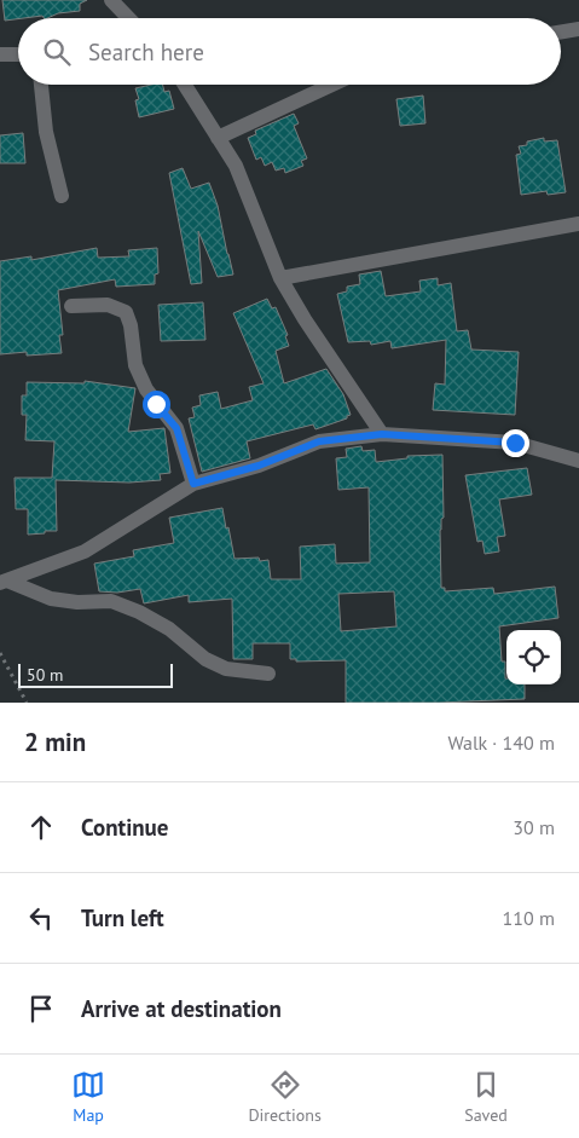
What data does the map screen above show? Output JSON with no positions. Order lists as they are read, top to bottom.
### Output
{
  "scale_bar": "50 m",
  "page": {
    "search": "Search here",
    "scale": "50 m",
    "heading": ["2 min", "Walk · 140 m"],
    "list": [
      ["Continue", "30 m"],
      ["Turn left", "110 m"],
      "Arrive at destination"
    ],
    "nav": ["Map", "Directions", "Saved"]
  }
}
